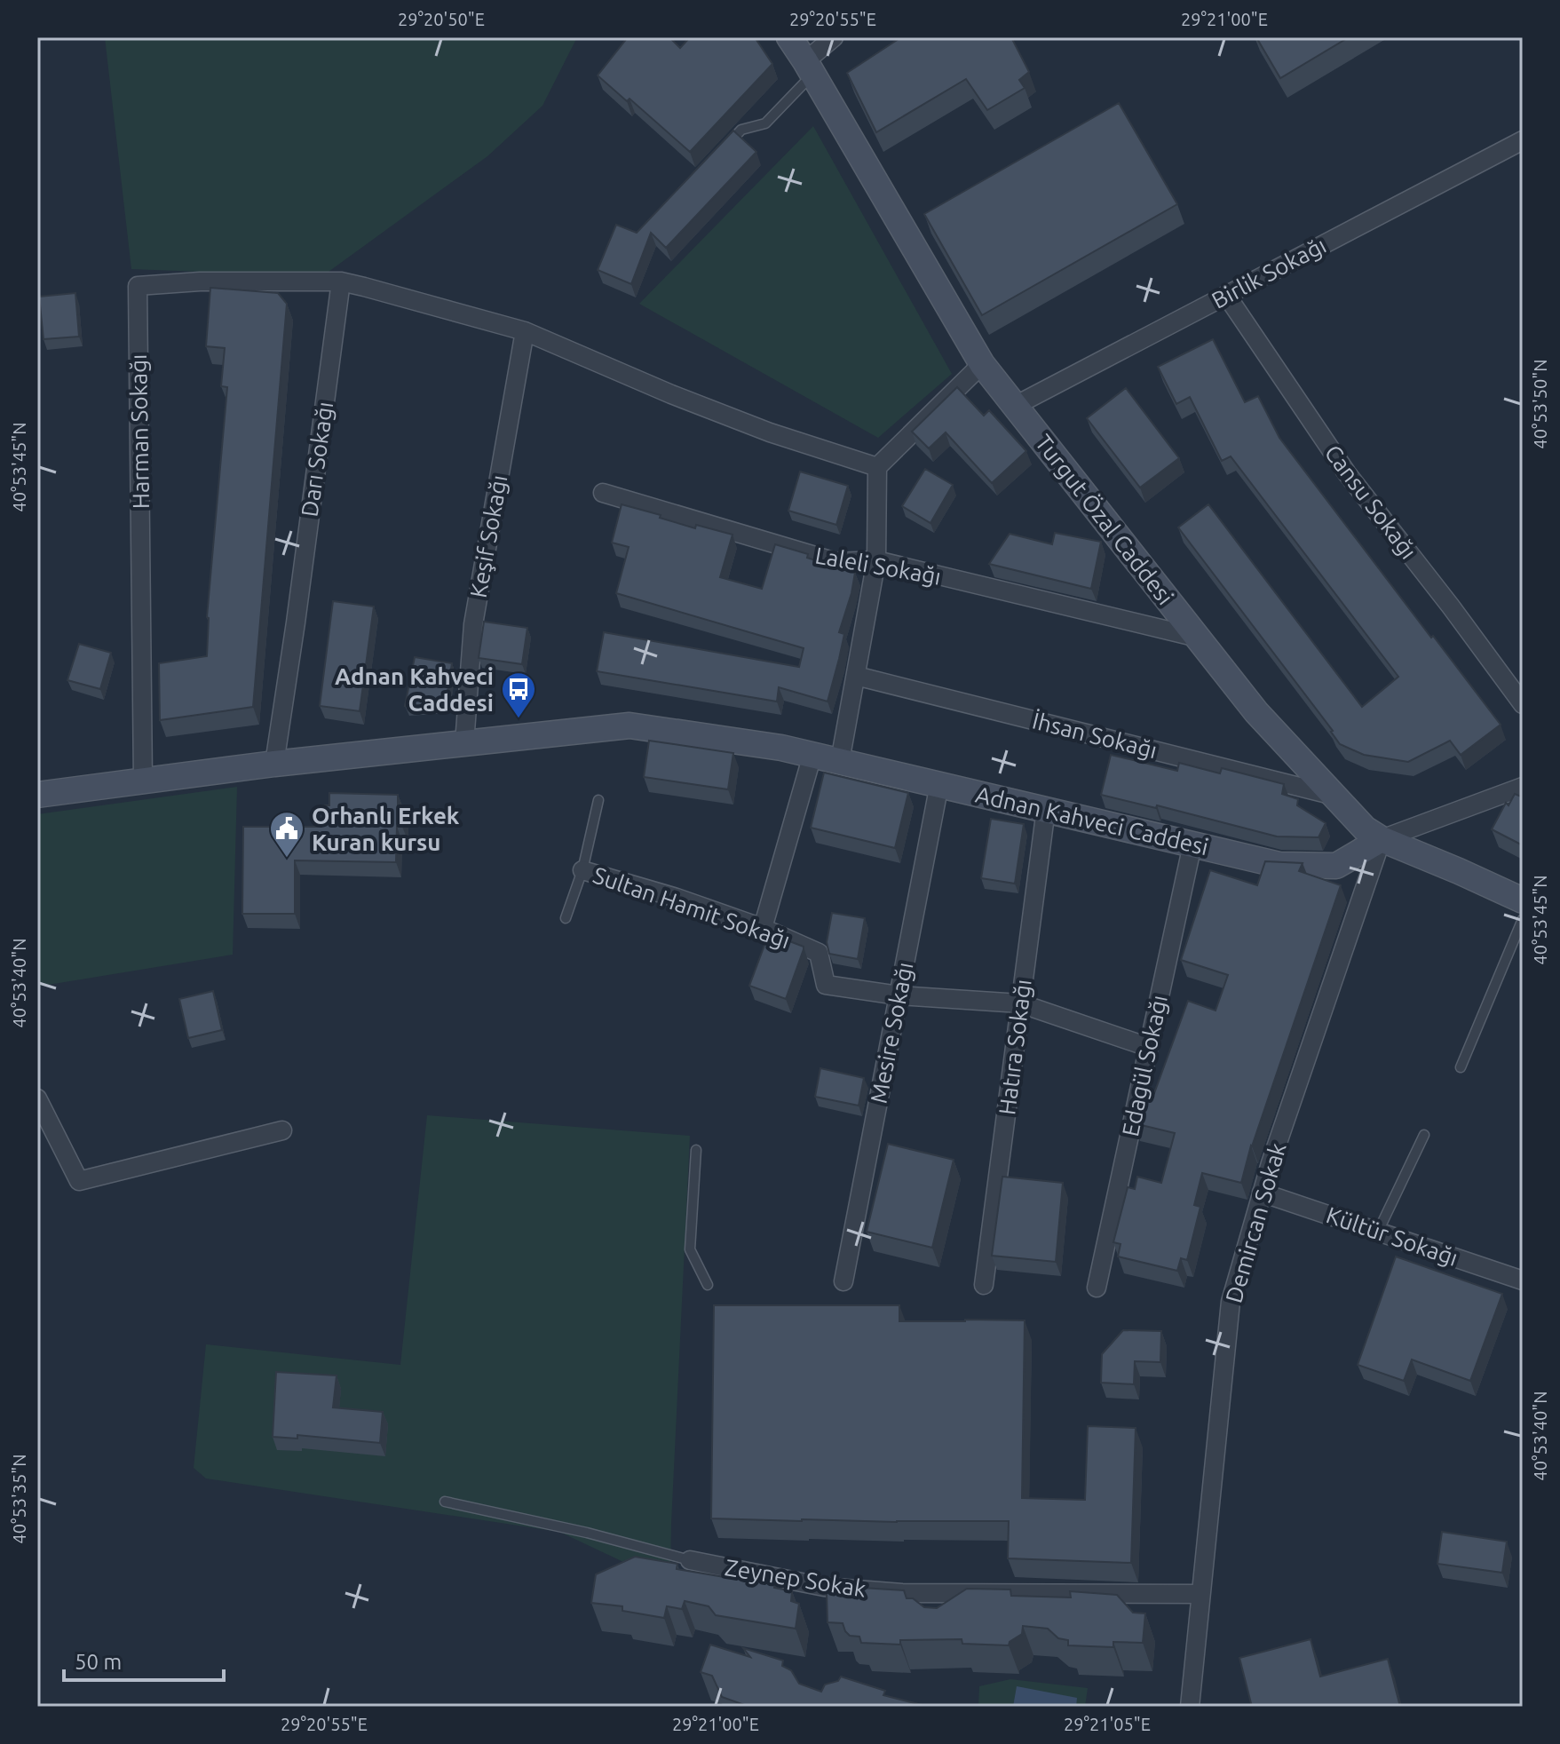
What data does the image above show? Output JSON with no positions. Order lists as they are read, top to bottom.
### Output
{
  "streets": {
    "street": [
      "Birlik Sokağı",
      "Harman Sokağı",
      "Darı Sokağı",
      "Cansu Sokağı",
      "Turgut Özal Caddesi",
      "Keşif Sokağı",
      "Laleli Sokağı",
      "İhsan Sokağı",
      "Adnan Kahveci Caddesi",
      "Sultan Hamit Sokağı",
      "Mesire Sokağı",
      "Hatıra Sokağı",
      "Edagül Sokağı",
      "Demircan Sokak",
      "Kültür Sokağı",
      "Zeynep Sokak"
    ]
  },
  "crossings": [
    ["Birlik Sokağı", "Cansu Sokağı"],
    ["Birlik Sokağı", "Turgut Özal Caddesi"],
    ["Harman Sokağı", "Darı Sokağı"],
    ["Harman Sokağı", "Adnan Kahveci Caddesi"],
    ["Darı Sokağı", "Adnan Kahveci Caddesi"],
    ["Turgut Özal Caddesi", "Laleli Sokağı"],
    ["Turgut Özal Caddesi", "İhsan Sokağı"],
    ["Turgut Özal Caddesi", "Adnan Kahveci Caddesi"],
    ["Turgut Özal Caddesi", "Demircan Sokak"],
    ["Keşif Sokağı", "Adnan Kahveci Caddesi"],
    ["Adnan Kahveci Caddesi", "Mesire Sokağı"],
    ["Adnan Kahveci Caddesi", "Hatıra Sokağı"],
    ["Adnan Kahveci Caddesi", "Edagül Sokağı"],
    ["Adnan Kahveci Caddesi", "Demircan Sokak"],
    ["Sultan Hamit Sokağı", "Mesire Sokağı"],
    ["Sultan Hamit Sokağı", "Hatıra Sokağı"],
    ["Sultan Hamit Sokağı", "Edagül Sokağı"],
    ["Demircan Sokak", "Kültür Sokağı"],
    ["Demircan Sokak", "Zeynep Sokak"]
  ],
  "places": {
    "bus stop": ["Adnan Kahveci Caddesi"],
    "public building": ["Orhanlı Erkek Kuran kursu"]
  },
  "scale_bar": "50 m",
  "coordinates": [
    "29°20'50\"E",
    "29°20'55\"E",
    "29°21'00\"E",
    "40°53'50\"N",
    "40°53'45\"N",
    "40°53'40\"N",
    "40°53'35\"N",
    "29°21'05\"E"
  ]
}
